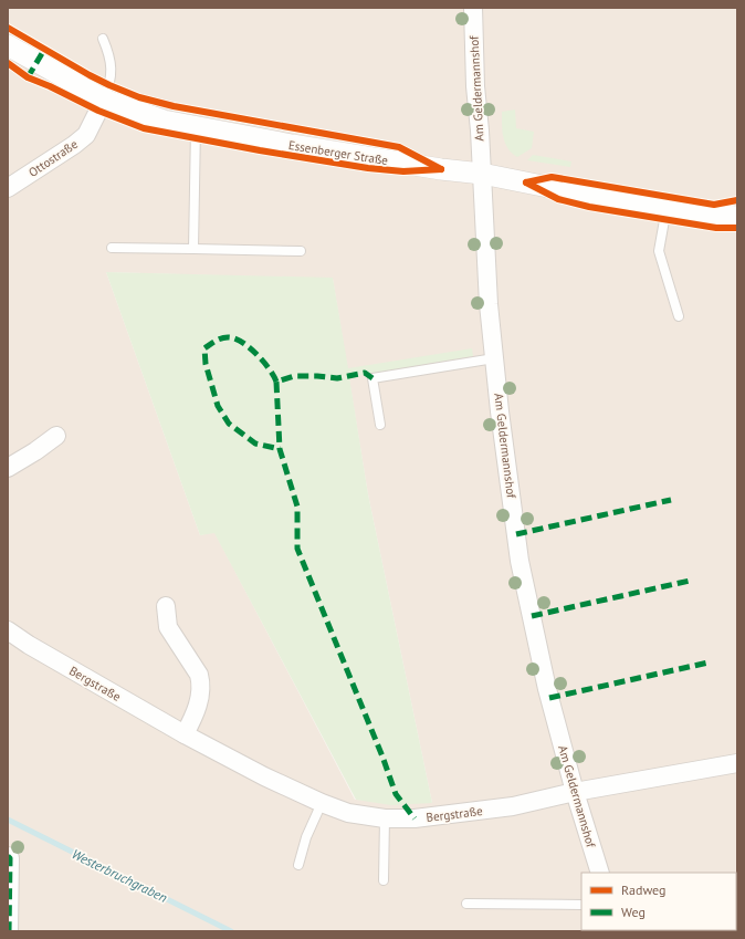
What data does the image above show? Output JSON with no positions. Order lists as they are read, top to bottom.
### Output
{
  "streets": {
    "street": [
      "Am Geldermannshof",
      "Essenberger Straße",
      "Ottostraße",
      "Bergstraße"
    ]
  },
  "crossings": [
    ["Am Geldermannshof", "Essenberger Straße"],
    ["Am Geldermannshof", "Bergstraße"],
    ["Essenberger Straße", "Ottostraße"]
  ],
  "water": ["Westerbruchgraben"],
  "legend": ["Radweg", "Weg"]
}
